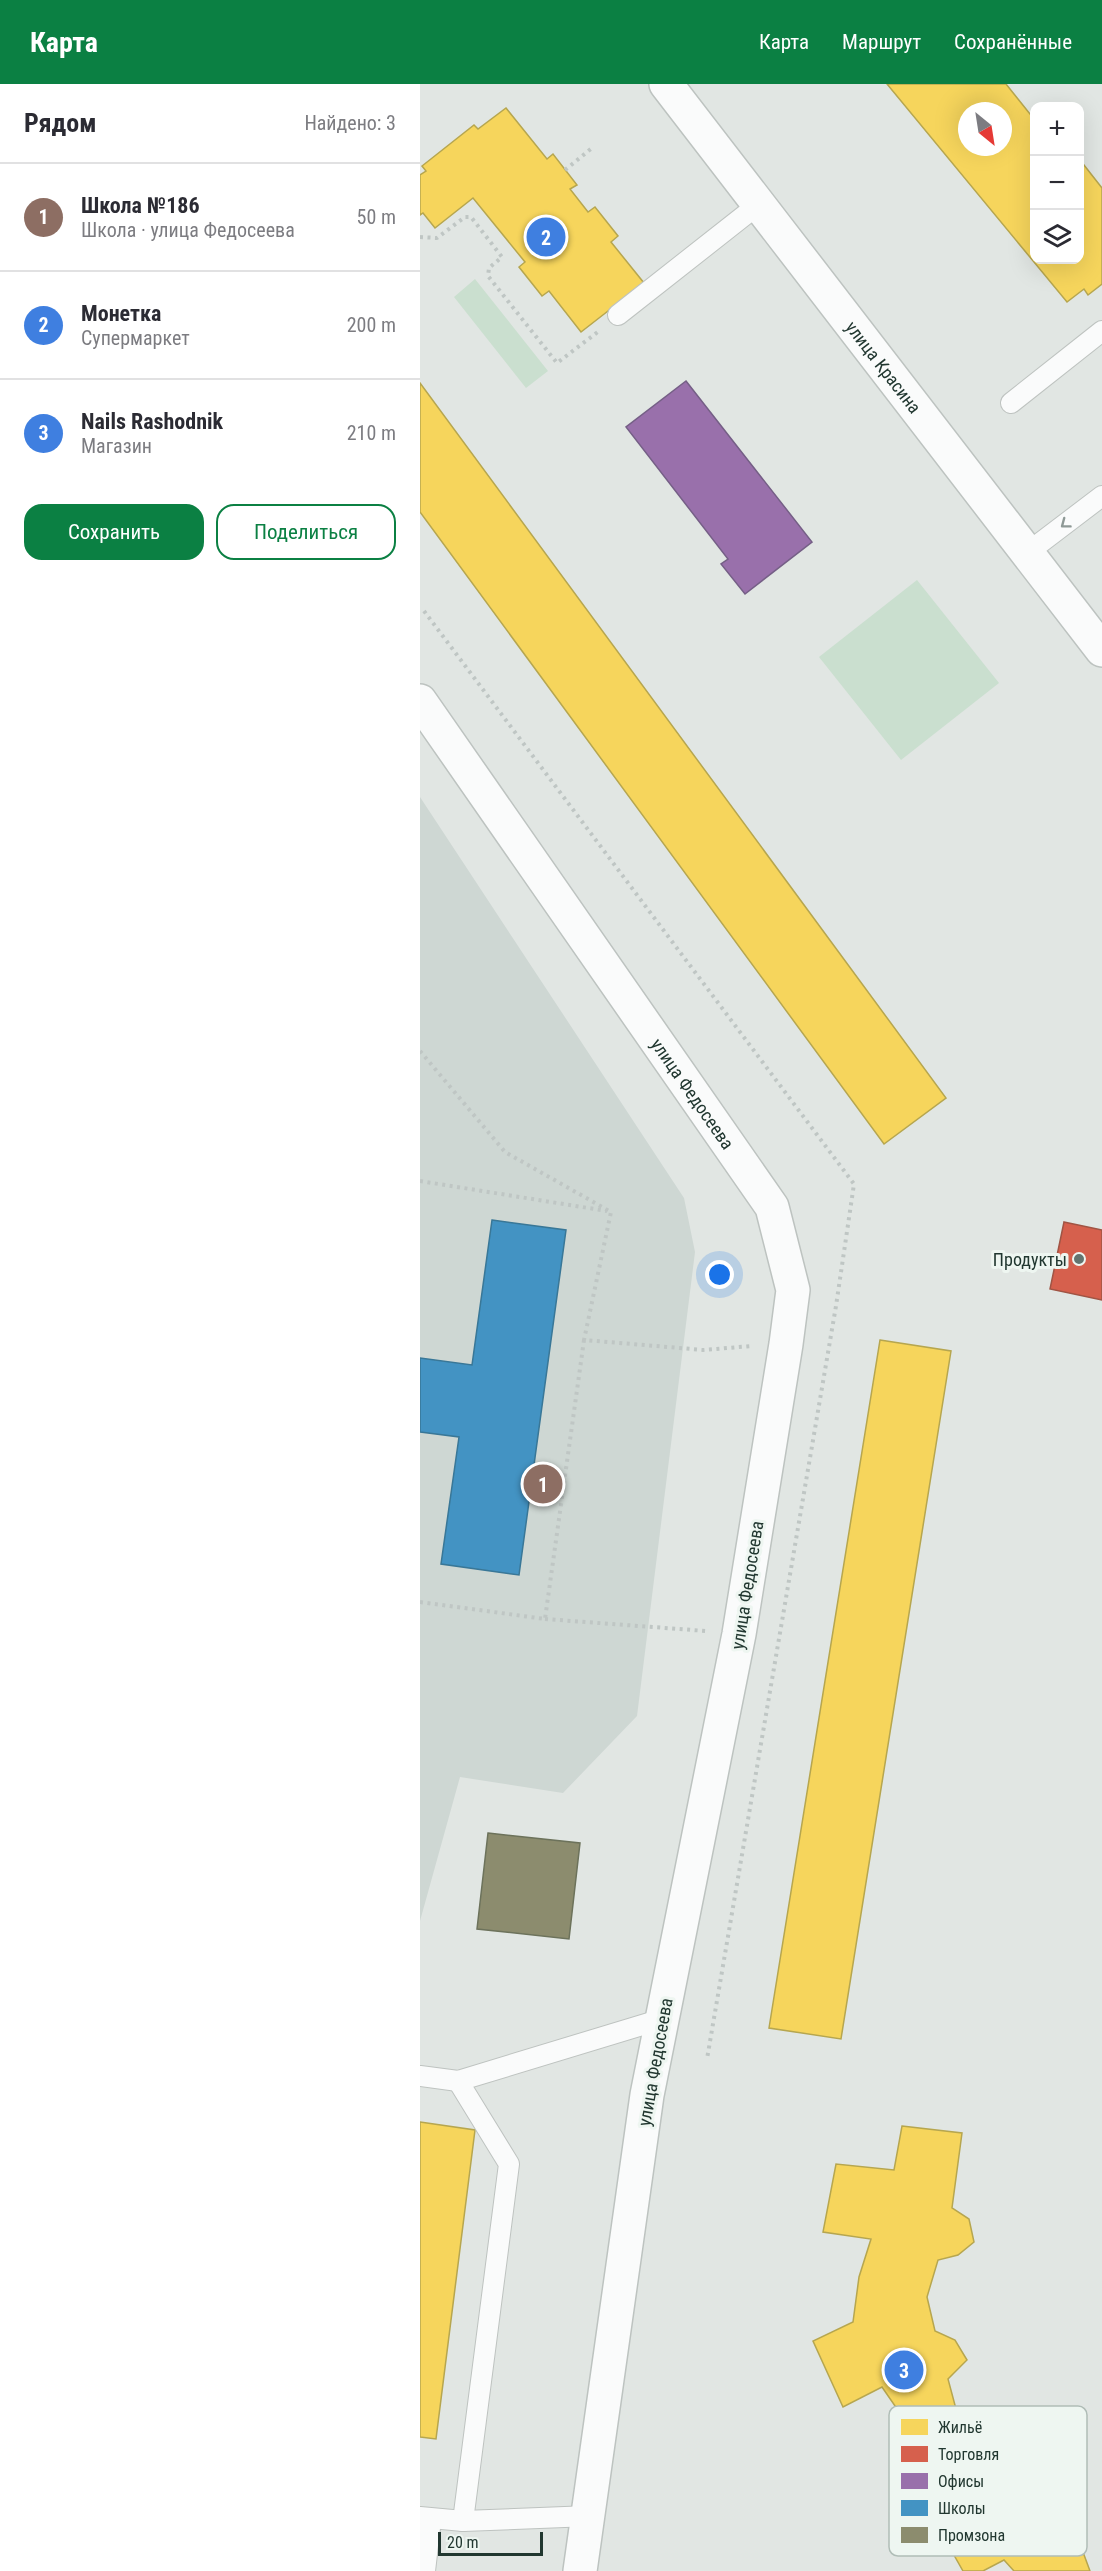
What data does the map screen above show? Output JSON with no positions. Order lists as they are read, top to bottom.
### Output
{
  "streets": {
    "street": ["улица Красина", "улица Федосеева"]
  },
  "places": ["Продукты"],
  "legend": [
    "Жильё",
    "Торговля",
    "Офисы",
    "Школы",
    "Промзона"
  ],
  "scale_bar": "20 m",
  "north": "bottom right",
  "page": {
    "header": "Карта",
    "nav": ["Карта", "Маршрут", "Сохранённые"],
    "heading": ["Рядом", "Найдено: 3"],
    "map_buttons": ["+", "−"],
    "list": [
      {
        "mark": "1",
        "name": "Школа №186",
        "note": "Школа · улица Федосеева",
        "value": "50 m"
      },
      {
        "mark": "2",
        "name": "Монетка",
        "note": "Супермаркет",
        "value": "200 m"
      },
      {
        "mark": "3",
        "name": "Nails Rashodnik",
        "note": "Магазин",
        "value": "210 m"
      }
    ],
    "pins": ["2", "1", "3"],
    "buttons": ["Сохранить", "Поделиться"],
    "scale": "20 m"
  }
}
